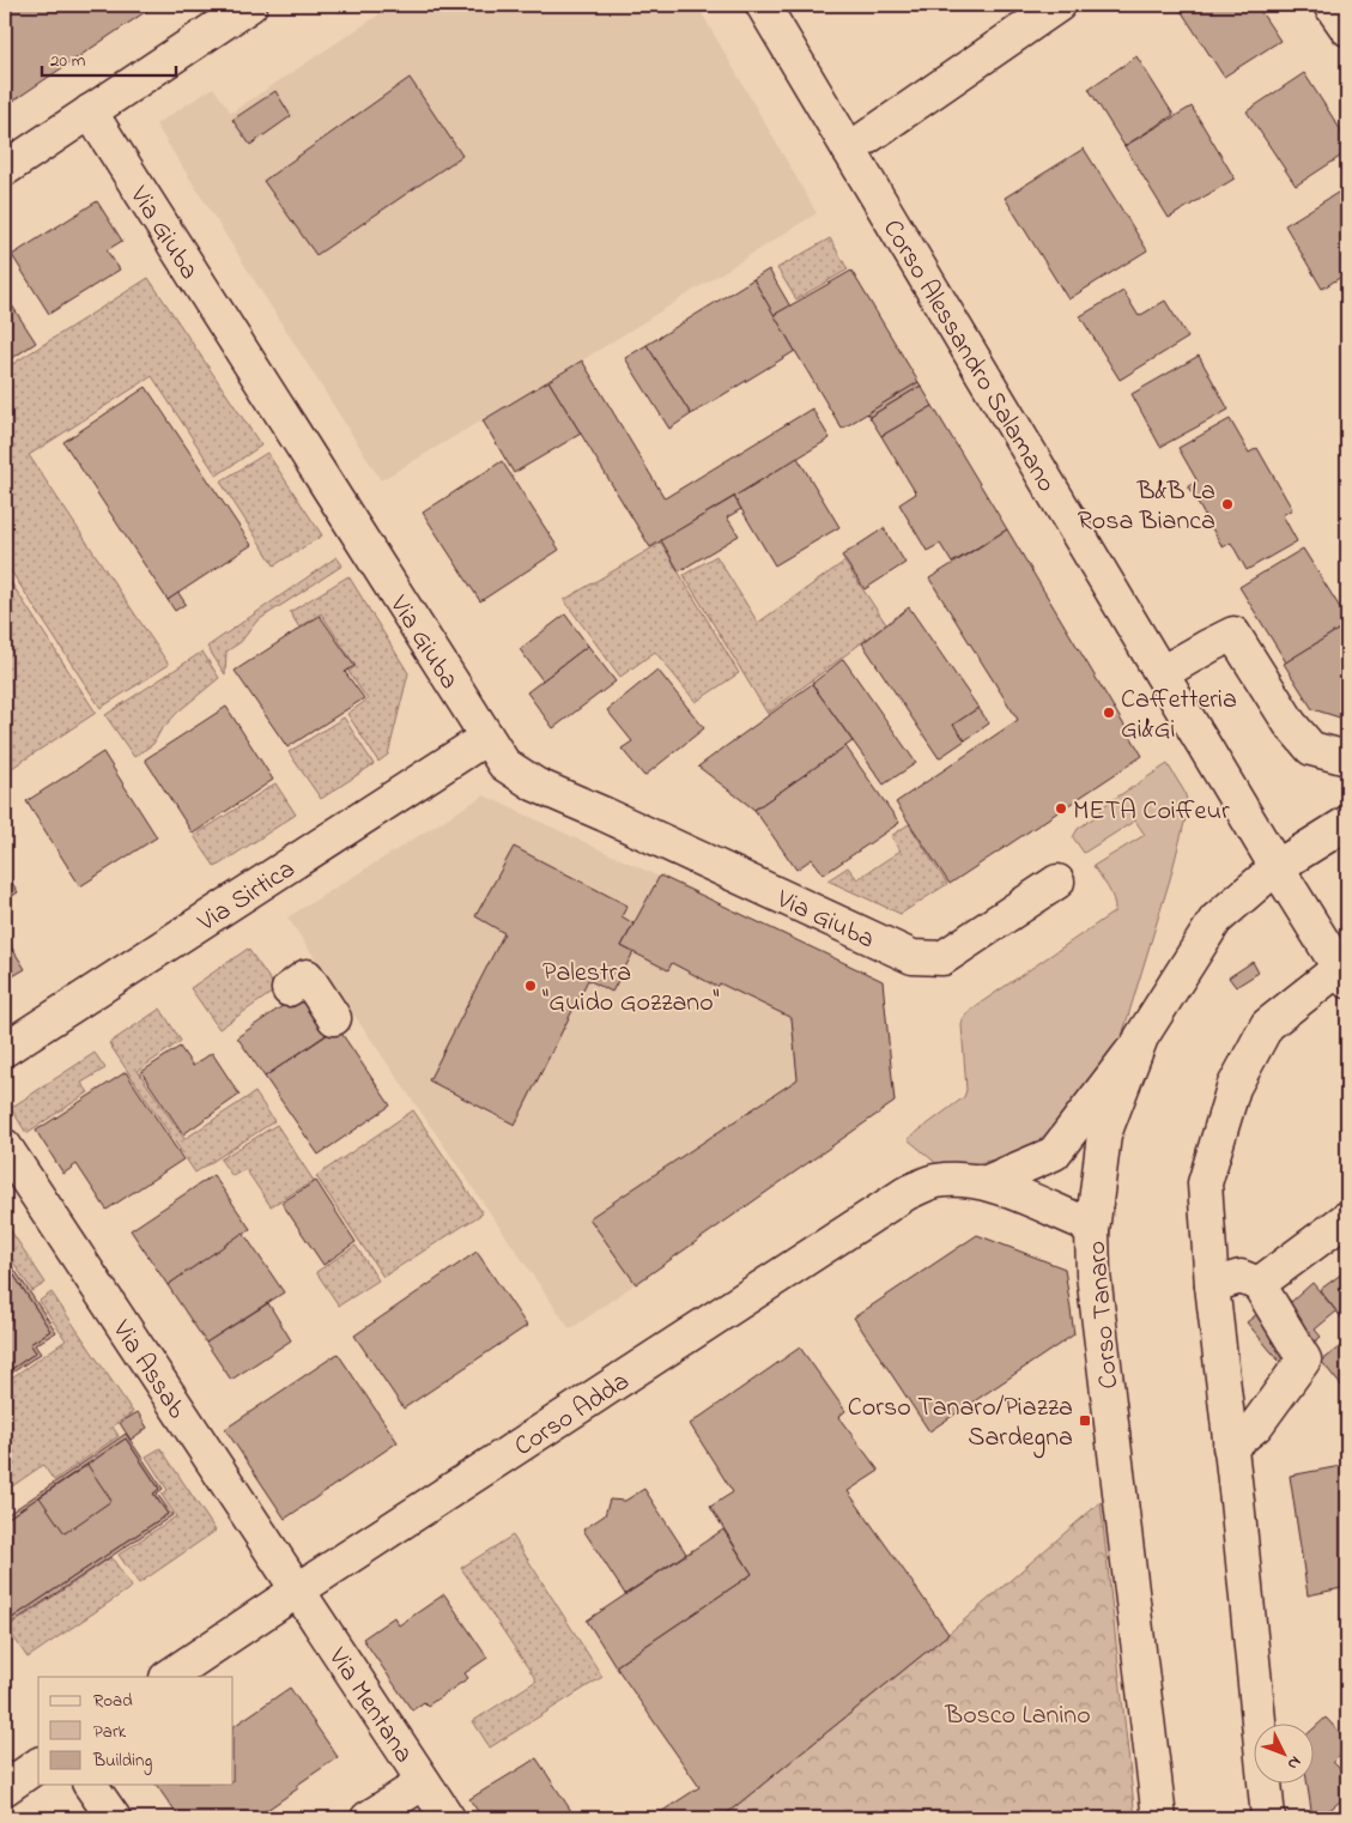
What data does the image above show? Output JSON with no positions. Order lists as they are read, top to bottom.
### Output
{
  "streets": {
    "street": [
      "Via Giuba",
      "Corso Alessandro Salamano",
      "Via Sirtica",
      "Corso Tanaro",
      "Via Assab",
      "Corso Adda",
      "Via Mentana"
    ]
  },
  "crossings": [
    ["Via Giuba", "Via Sirtica"],
    ["Corso Alessandro Salamano", "Corso Tanaro"],
    ["Corso Tanaro", "Corso Adda"],
    ["Via Assab", "Corso Adda"],
    ["Via Assab", "Via Mentana"],
    ["Corso Adda", "Via Mentana"]
  ],
  "parks": ["Bosco Lanino"],
  "places": {
    "other": [
      "B&B La Rosa Bianca",
      "Caffetteria Gi&Gi",
      "META Coiffeur",
      "Palestra \"Guido Gozzano\""
    ],
    "transit": ["Corso Tanaro/Piazza Sardegna"]
  },
  "legend": ["Road", "Park", "Building"],
  "scale_bar": "20 m",
  "north": "bottom right"
}
